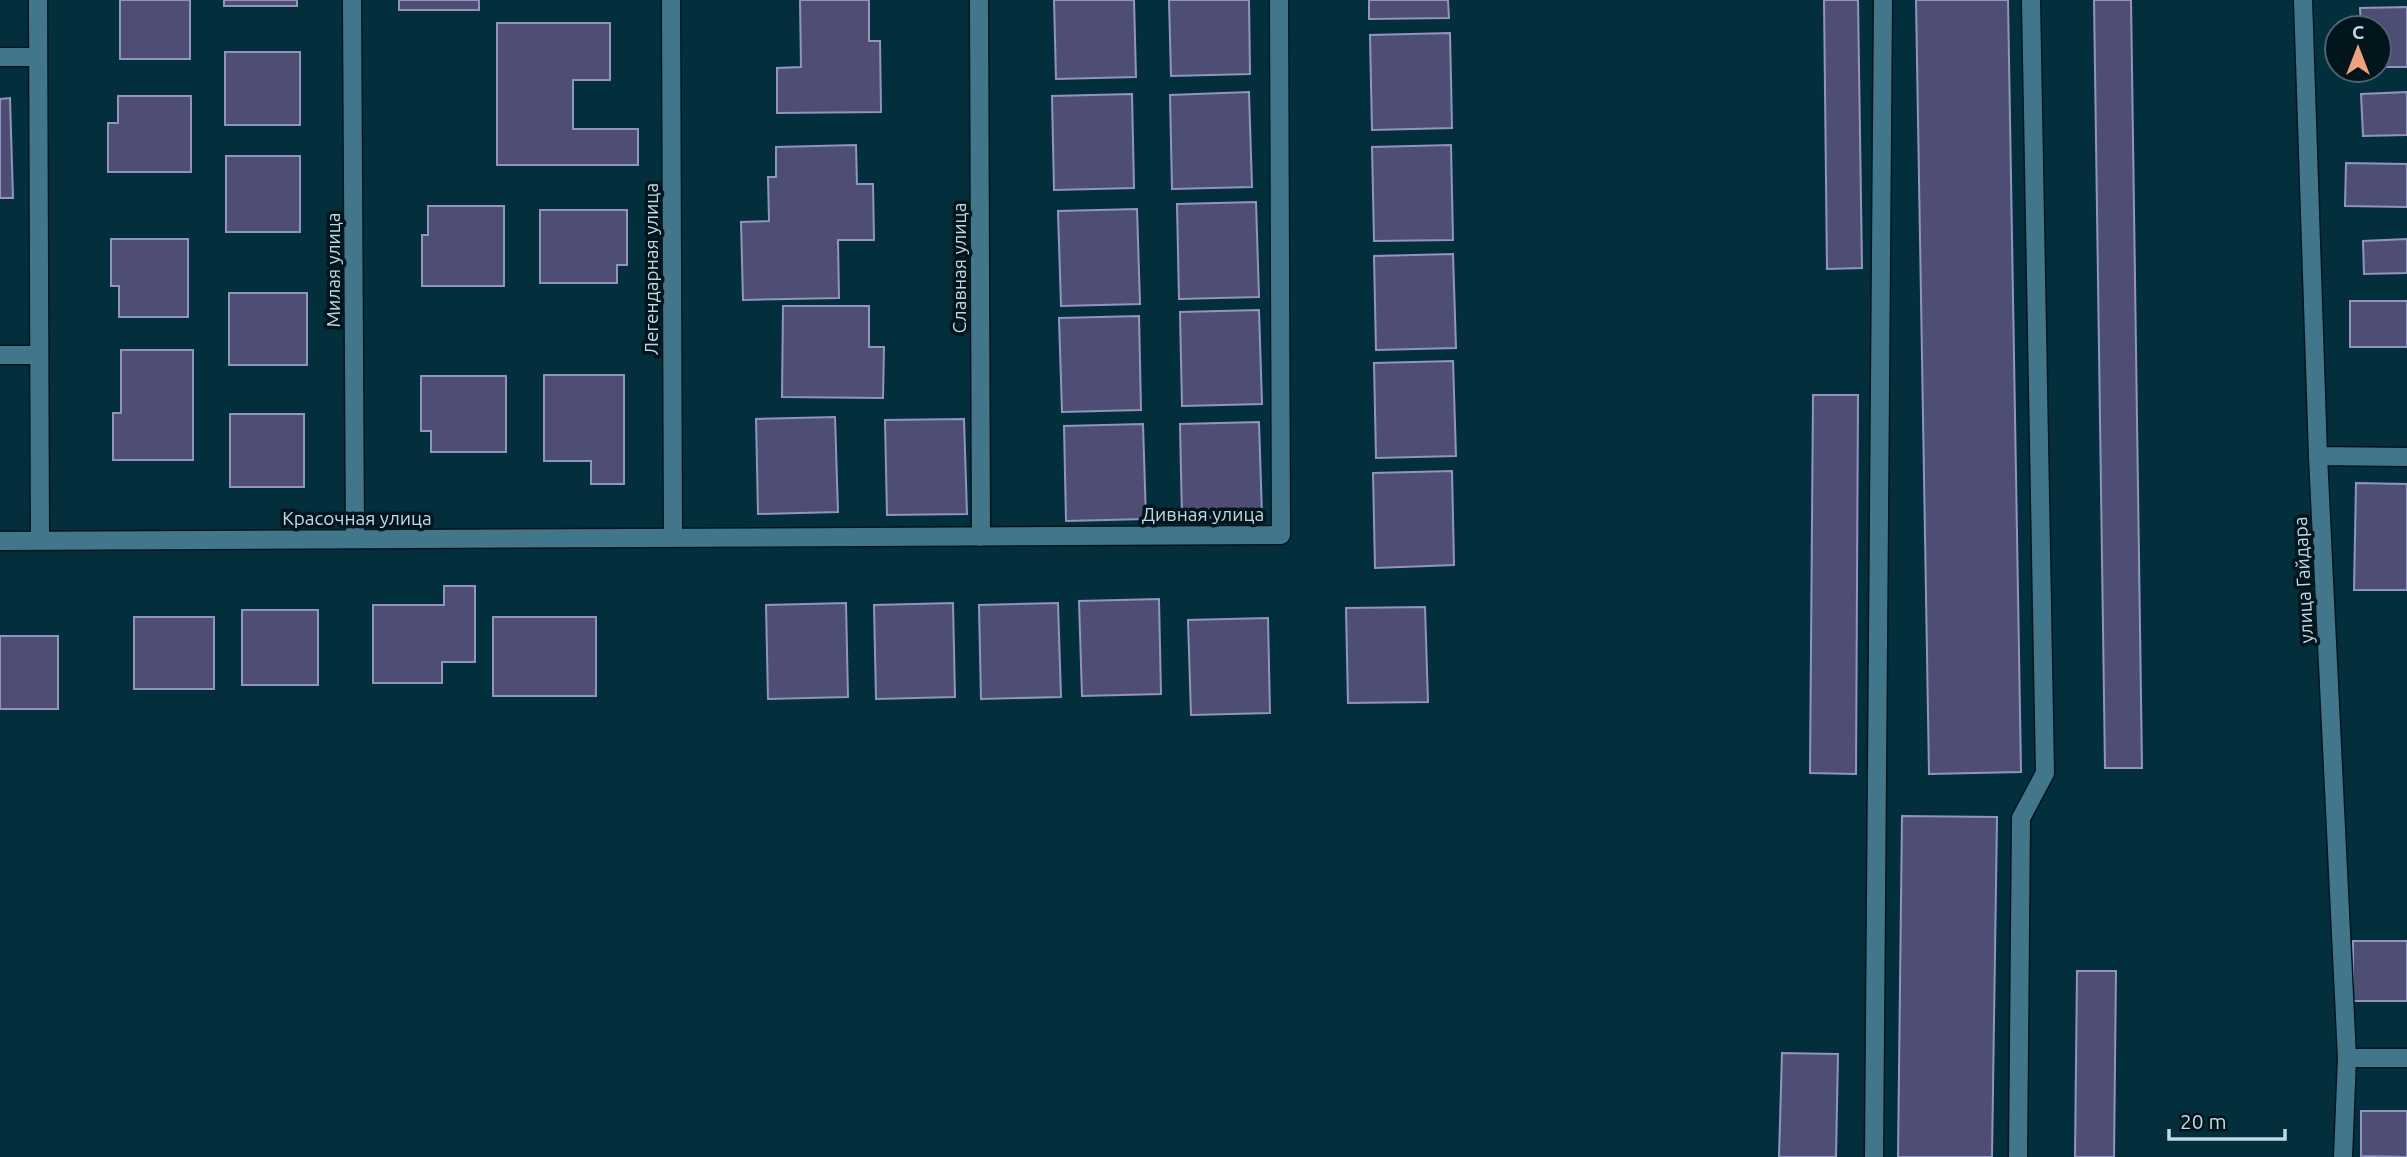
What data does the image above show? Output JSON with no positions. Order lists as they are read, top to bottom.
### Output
{
  "streets": {
    "street": [
      "Славная улица",
      "Легендарная улица",
      "Милая улица",
      "Дивная улица",
      "Красочная улица",
      "улица Гайдара"
    ]
  },
  "crossings": [
    ["Славная улица", "Дивная улица"],
    ["Легендарная улица", "Дивная улица"],
    ["Легендарная улица", "Красочная улица"],
    ["Милая улица", "Красочная улица"],
    ["Дивная улица", "Красочная улица"]
  ],
  "scale_bar": "20 m",
  "north": "top"
}
